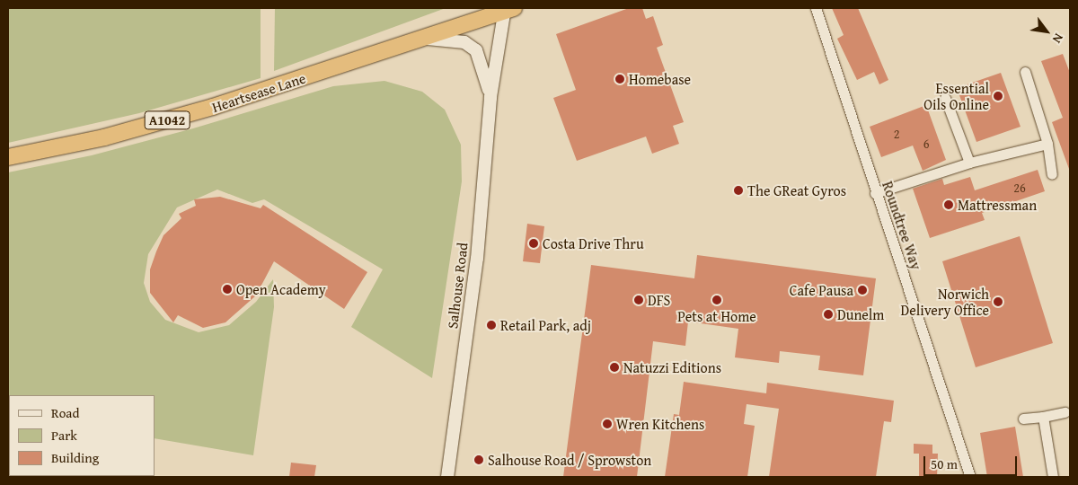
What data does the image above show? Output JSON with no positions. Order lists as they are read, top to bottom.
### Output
{
  "streets": {
    "highway": ["Heartsease Lane", "A1042"],
    "street": ["Roundtree Way", "Salhouse Road"]
  },
  "crossings": [
    ["Heartsease Lane", "Salhouse Road"]
  ],
  "places": [
    "Homebase",
    "Essential Oils Online",
    "The GReat Gyros",
    "Mattressman",
    "Costa Drive Thru",
    "Open Academy",
    "Cafe Pausa",
    "DFS",
    "Pets at Home",
    "Norwich Delivery Office",
    "Dunelm",
    "Retail Park, adj",
    "Natuzzi Editions",
    "Wren Kitchens",
    "Salhouse Road / Sprowston"
  ],
  "house_numbers": ["2", "6", "26"],
  "legend": ["Road", "Park", "Building"],
  "scale_bar": "50 m",
  "north": "bottom right"
}
